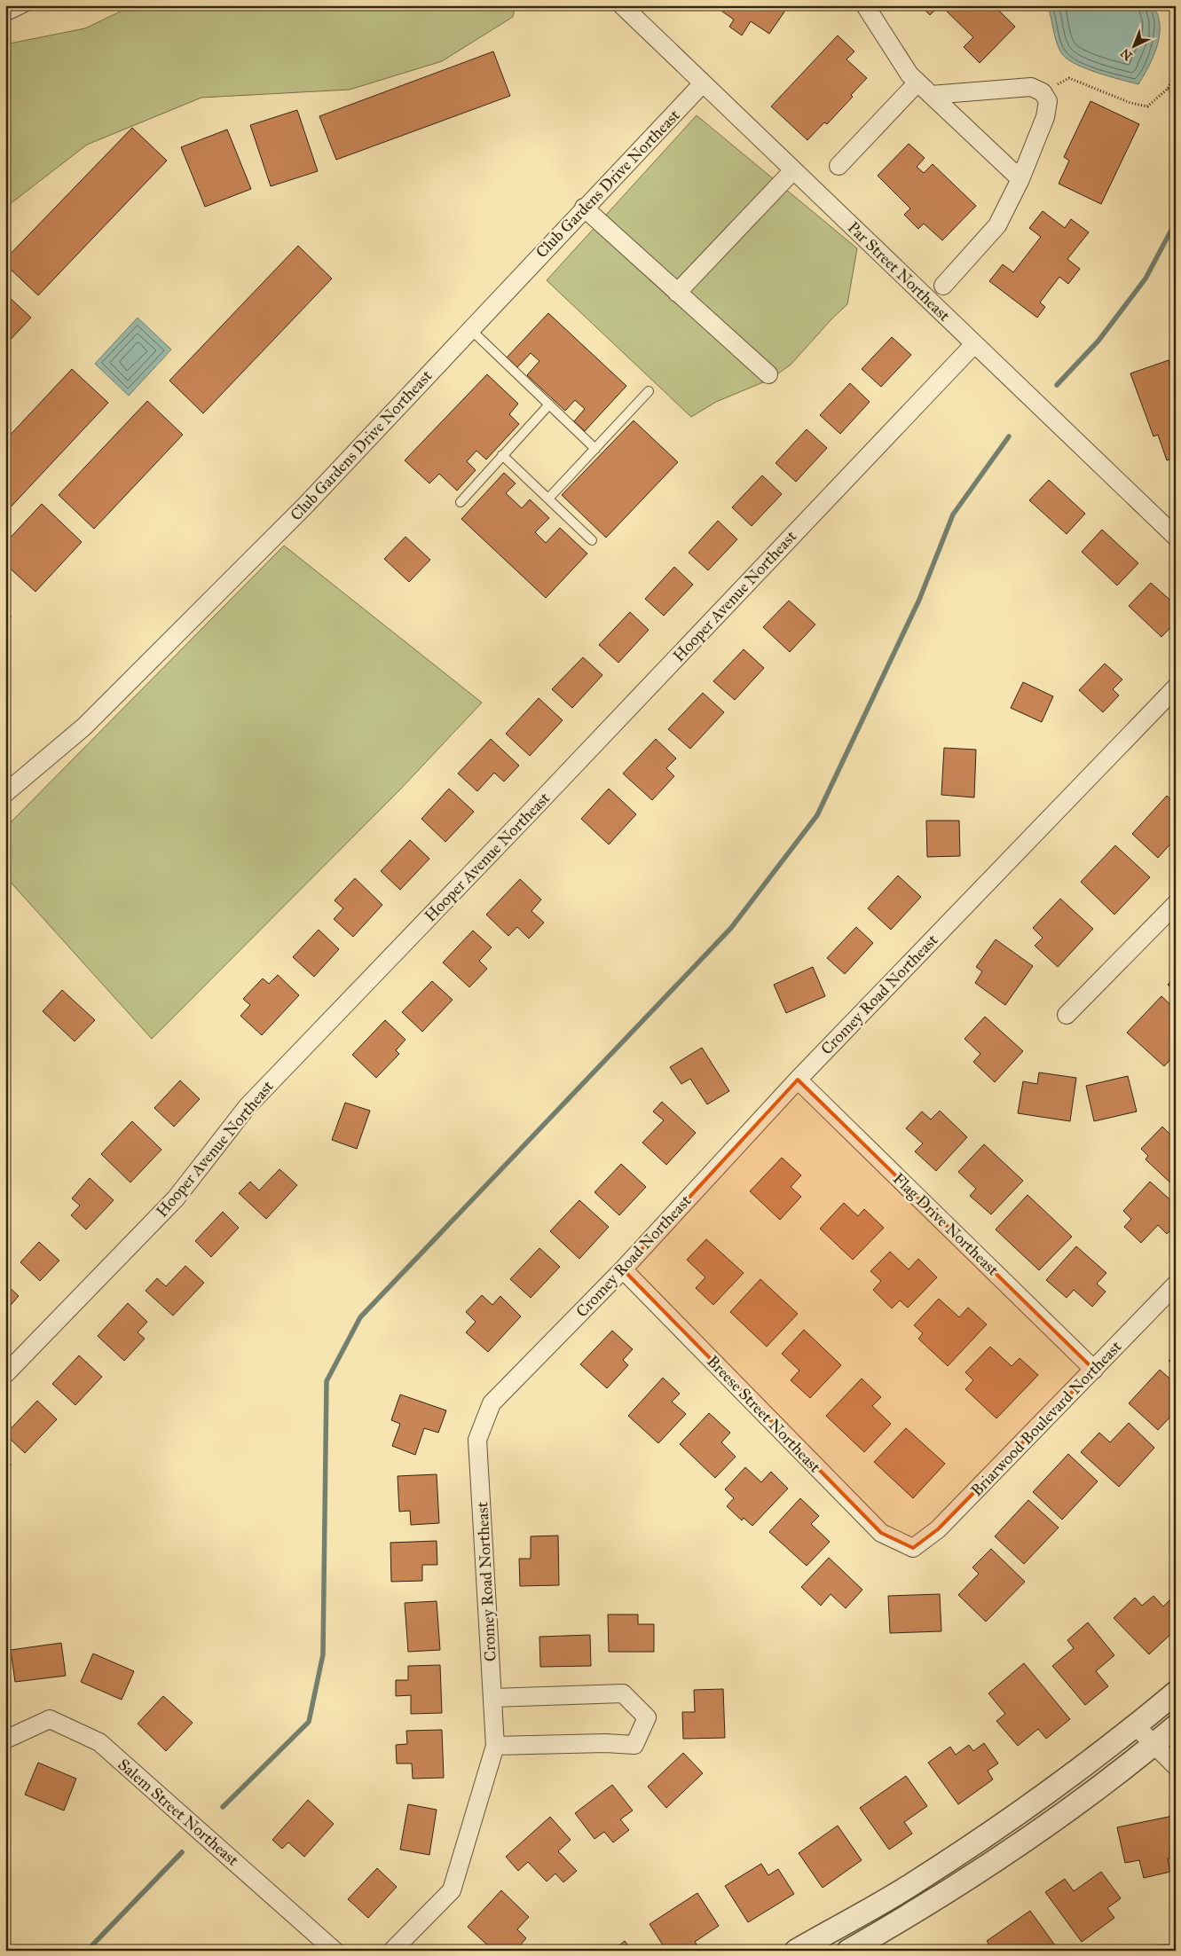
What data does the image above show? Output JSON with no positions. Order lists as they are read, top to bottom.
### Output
{
  "streets": {
    "street": [
      "Club Gardens Drive Northeast",
      "Par Street Northeast",
      "Hooper Avenue Northeast",
      "Cromey Road Northeast",
      "Flag Drive Northeast",
      "Breese Street Northeast",
      "Briarwood Boulevard Northeast",
      "Salem Street Northeast"
    ]
  },
  "crossings": [
    ["Club Gardens Drive Northeast", "Par Street Northeast"],
    ["Par Street Northeast", "Hooper Avenue Northeast"],
    ["Cromey Road Northeast", "Flag Drive Northeast"],
    ["Cromey Road Northeast", "Breese Street Northeast"],
    ["Flag Drive Northeast", "Briarwood Boulevard Northeast"],
    ["Breese Street Northeast", "Briarwood Boulevard Northeast"]
  ],
  "north": "bottom left"
}
